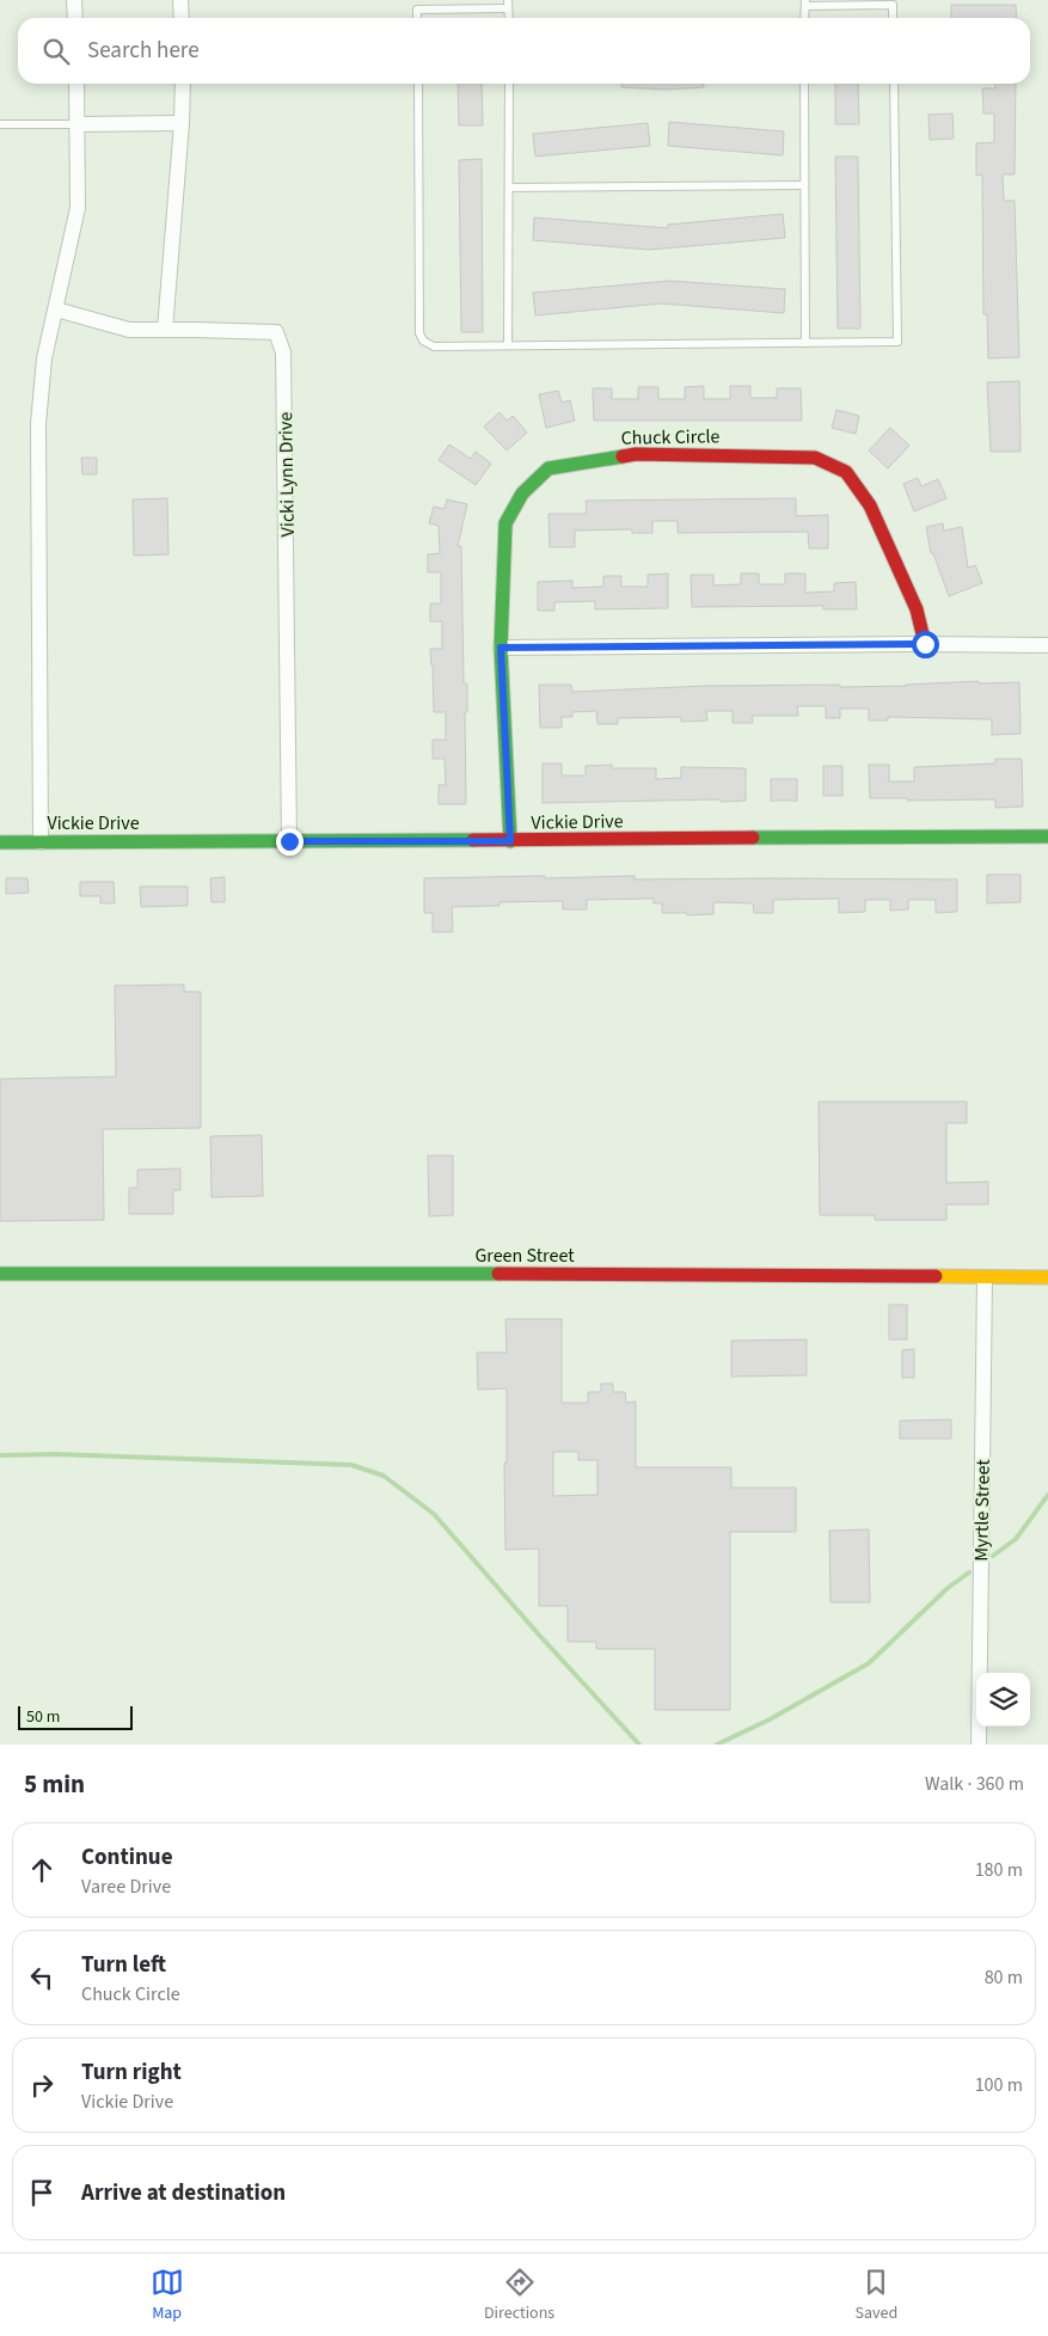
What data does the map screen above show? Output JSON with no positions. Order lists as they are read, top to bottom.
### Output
{
  "streets": {
    "street": [
      "Chuck Circle",
      "Vicki Lynn Drive",
      "Vickie Drive",
      "Green Street",
      "Myrtle Street"
    ]
  },
  "crossings": [
    ["Chuck Circle", "Vickie Drive"],
    ["Vicki Lynn Drive", "Vickie Drive"],
    ["Green Street", "Myrtle Street"]
  ],
  "scale_bar": "50 m",
  "page": {
    "search": "Search here",
    "scale": "50 m",
    "heading": ["5 min", "Walk · 360 m"],
    "list": [
      ["Continue", "Varee Drive", "180 m"],
      ["Turn left", "Chuck Circle", "80 m"],
      ["Turn right", "Vickie Drive", "100 m"],
      "Arrive at destination"
    ],
    "nav": ["Map", "Directions", "Saved"]
  }
}
